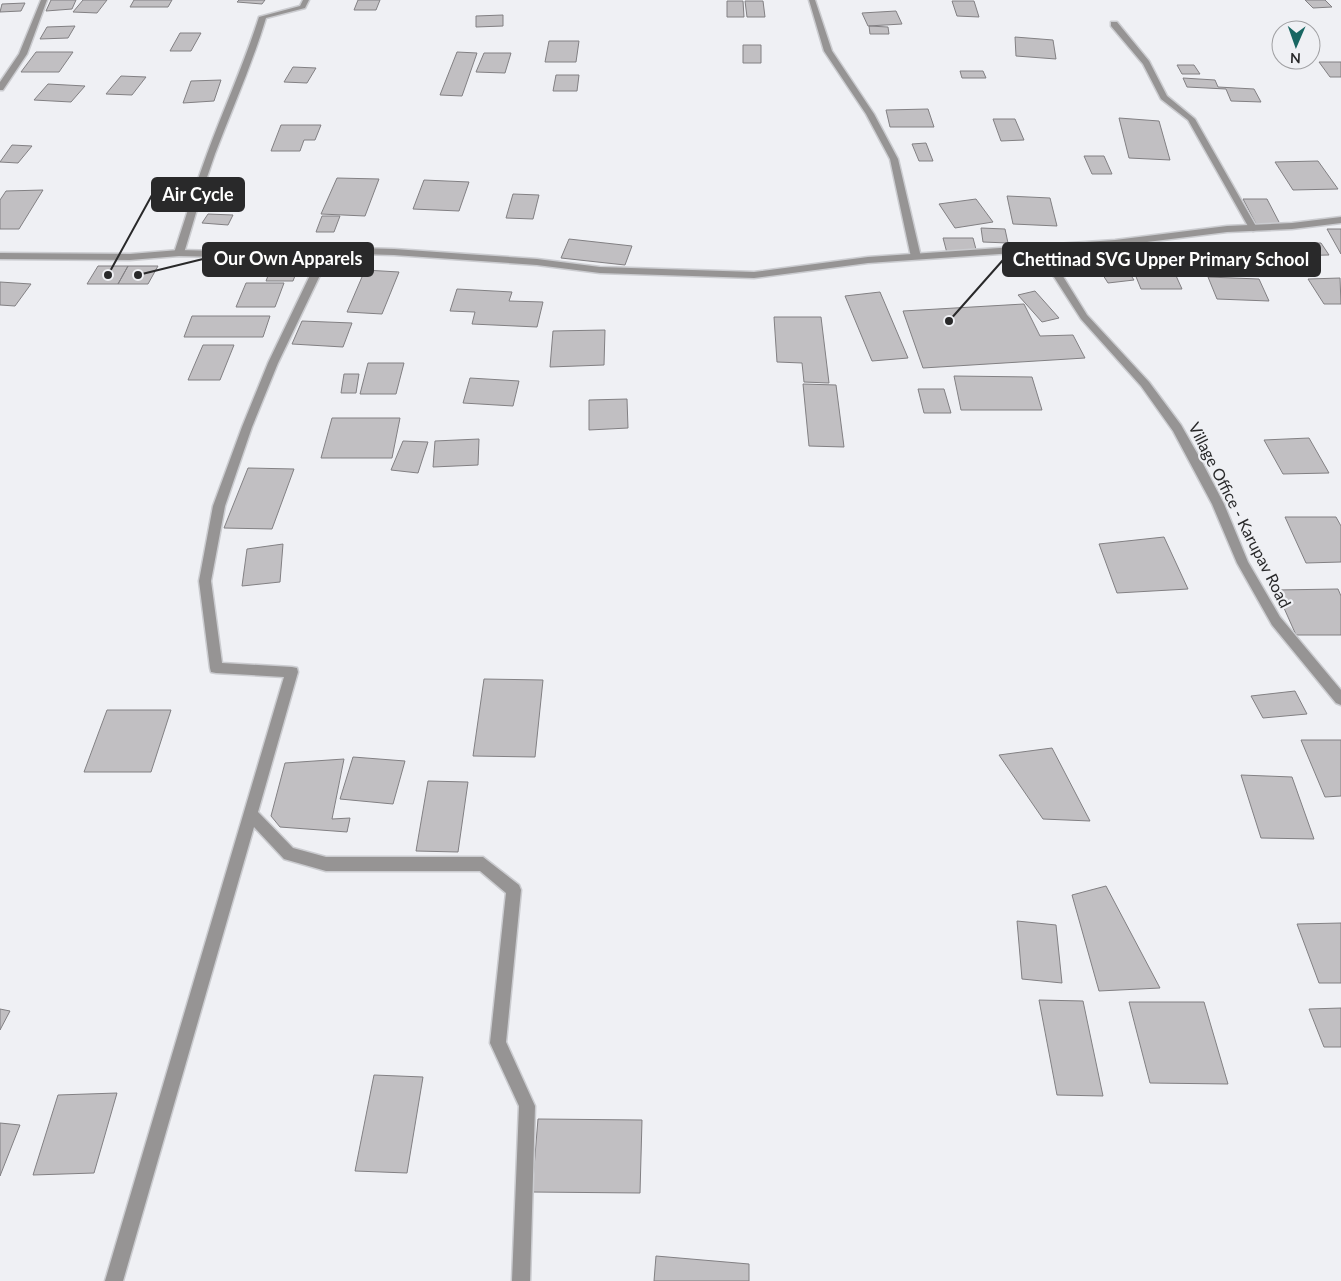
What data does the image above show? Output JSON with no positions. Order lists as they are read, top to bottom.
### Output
{
  "streets": {
    "street": ["Village Office - Karupav Road"]
  },
  "places": ["Air Cycle", "Our Own Apparels", "Chettinad SVG Upper Primary School"],
  "north": "bottom"
}
